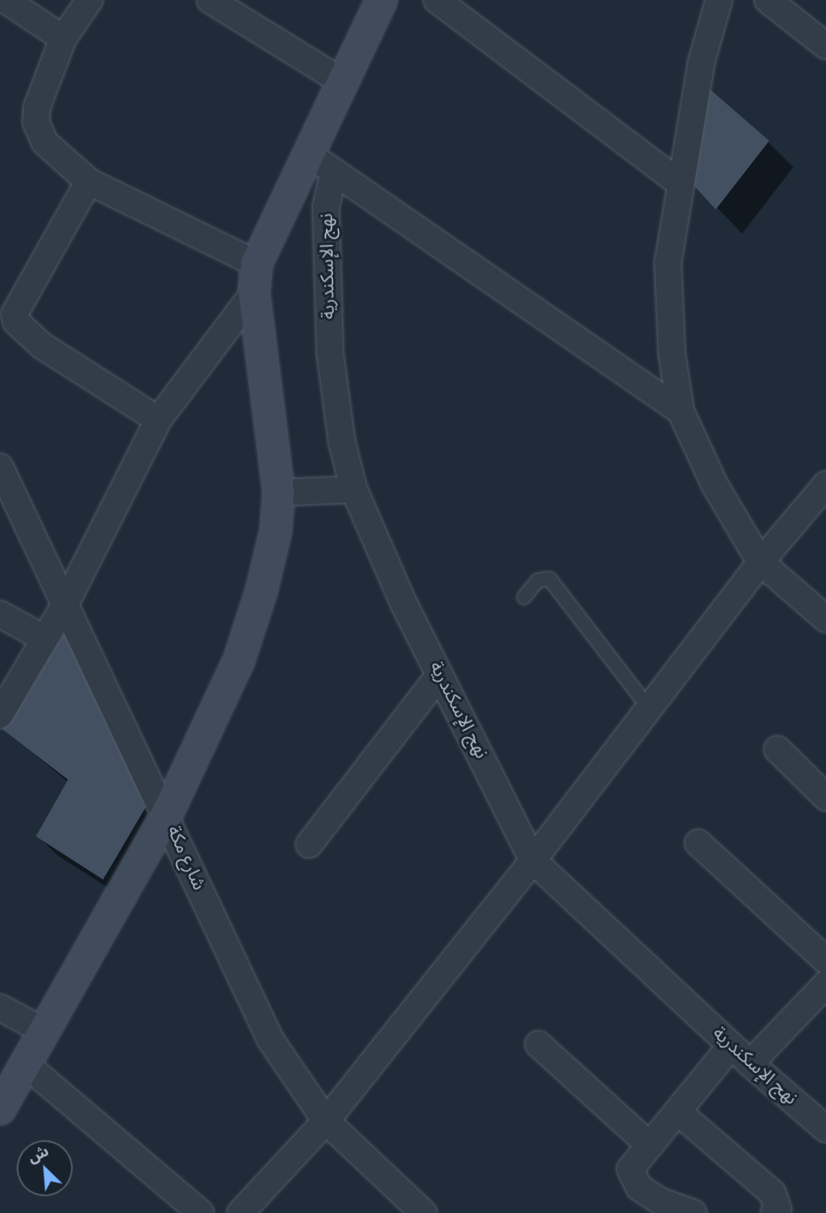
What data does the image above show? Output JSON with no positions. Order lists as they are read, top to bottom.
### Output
{
  "streets": {
    "street": ["نهج الإسكندرية", "شارع مكة"]
  },
  "north": "top left"
}
